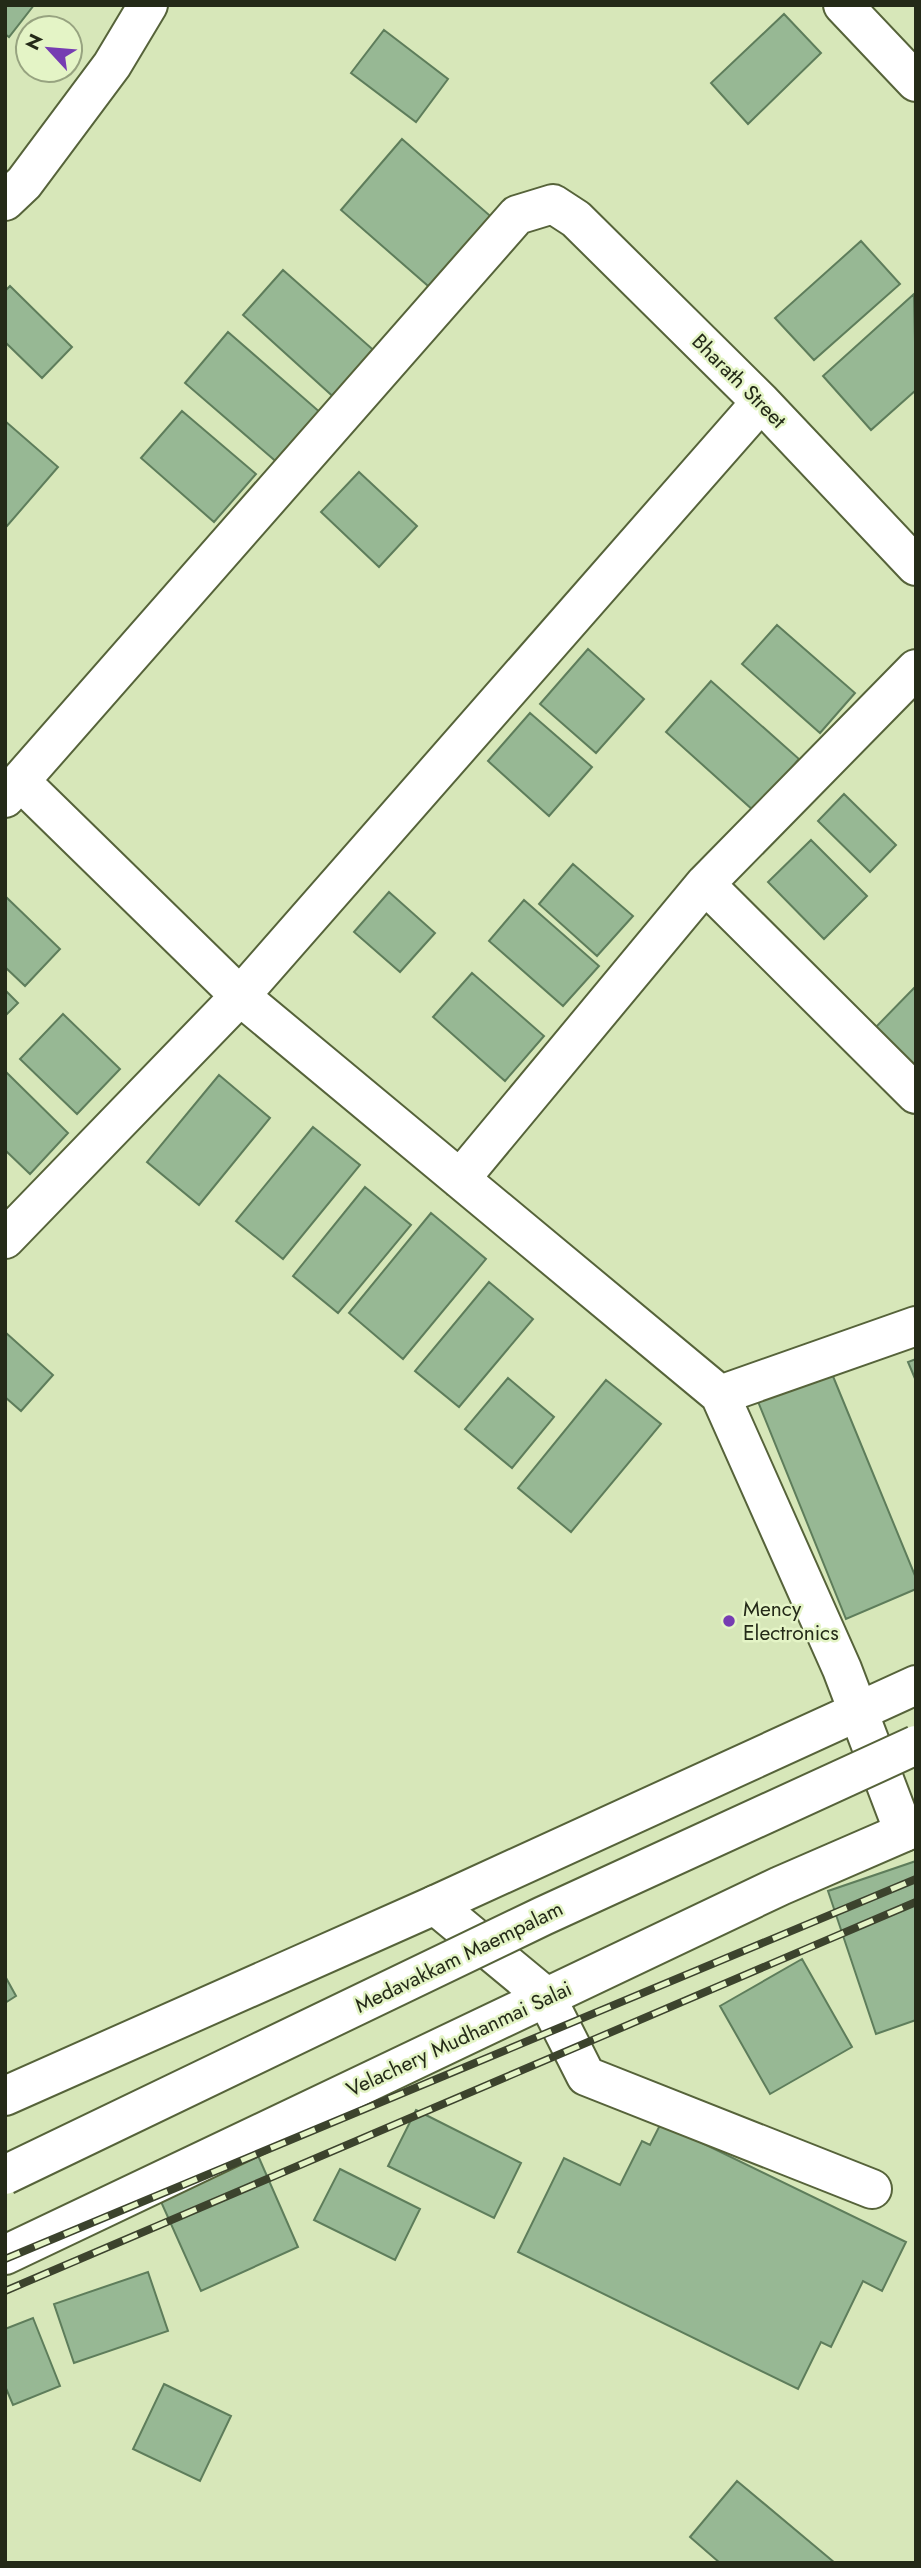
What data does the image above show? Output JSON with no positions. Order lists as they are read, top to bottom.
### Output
{
  "streets": {
    "street": ["Bharath Street", "Medavakkam Maempalam", "Velachery Mudhanmai Salai"]
  },
  "places": ["Mency Electronics"],
  "north": "top left"
}
